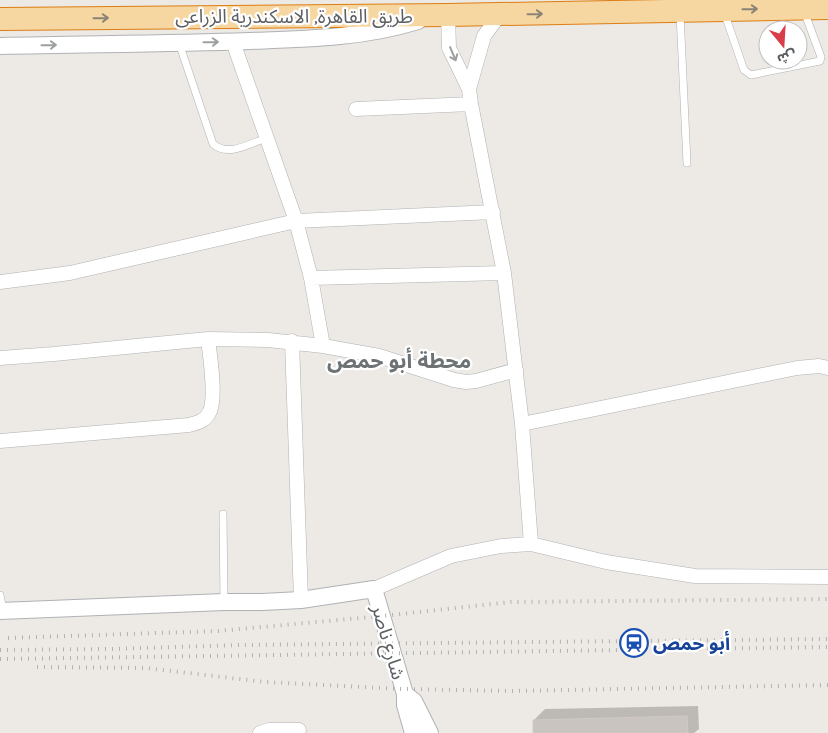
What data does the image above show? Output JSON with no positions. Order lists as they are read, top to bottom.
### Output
{
  "streets": {
    "highway": ["طريق القاهرة, الاسكندرية الزراعى"],
    "street": ["شارع ناصر"]
  },
  "one_way": ["طريق القاهرة, الاسكندرية الزراعى"],
  "districts": ["محطة أبو حمص"],
  "places": {
    "station": ["أبو حمص"]
  },
  "north": "bottom"
}
